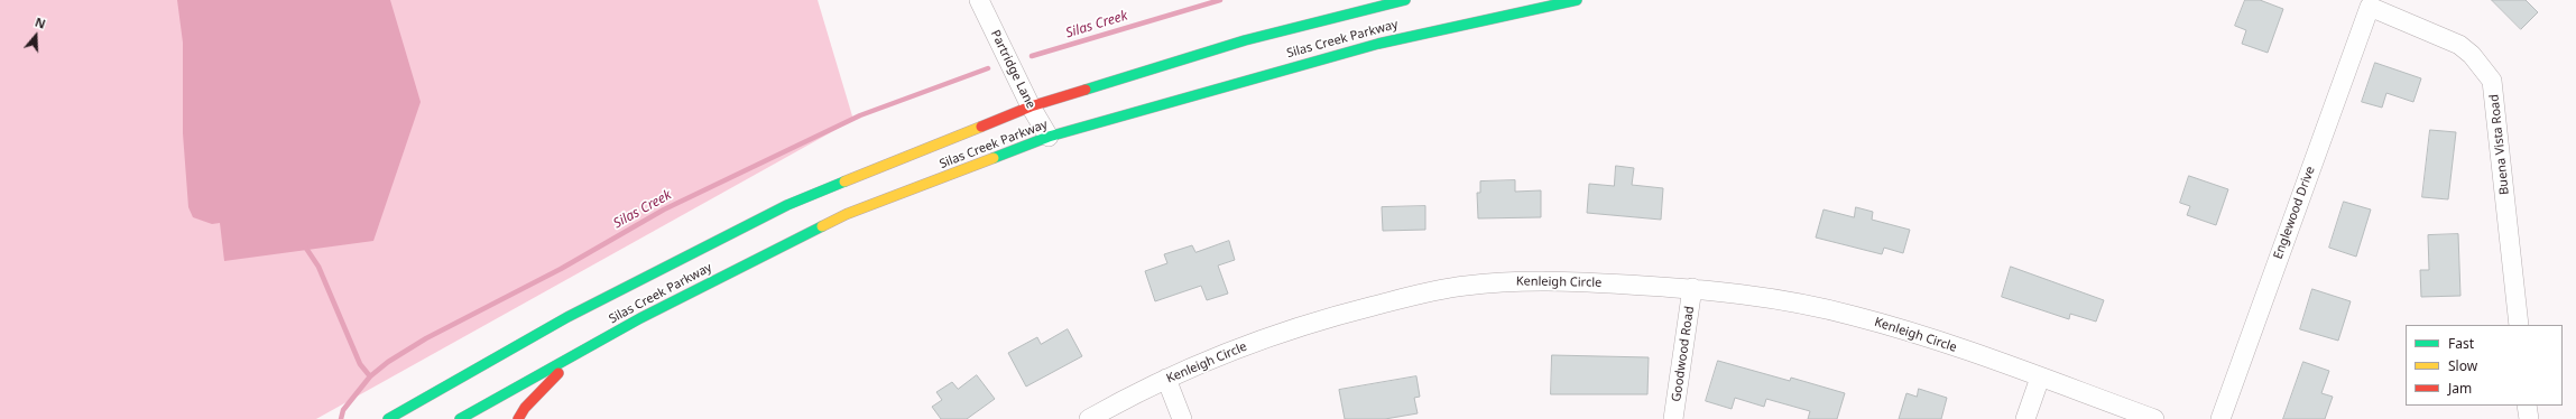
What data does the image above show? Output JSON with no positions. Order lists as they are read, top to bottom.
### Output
{
  "streets": {
    "main road": ["Silas Creek Parkway"],
    "street": [
      "Partridge Lane",
      "Buena Vista Road",
      "Englewood Drive",
      "Kenleigh Circle",
      "Goodwood Road"
    ]
  },
  "crossings": [
    ["Silas Creek Parkway", "Partridge Lane"],
    ["Buena Vista Road", "Englewood Drive"],
    ["Kenleigh Circle", "Goodwood Road"]
  ],
  "water": ["Silas Creek"],
  "legend": ["Fast", "Slow", "Jam"],
  "north": "top"
}
